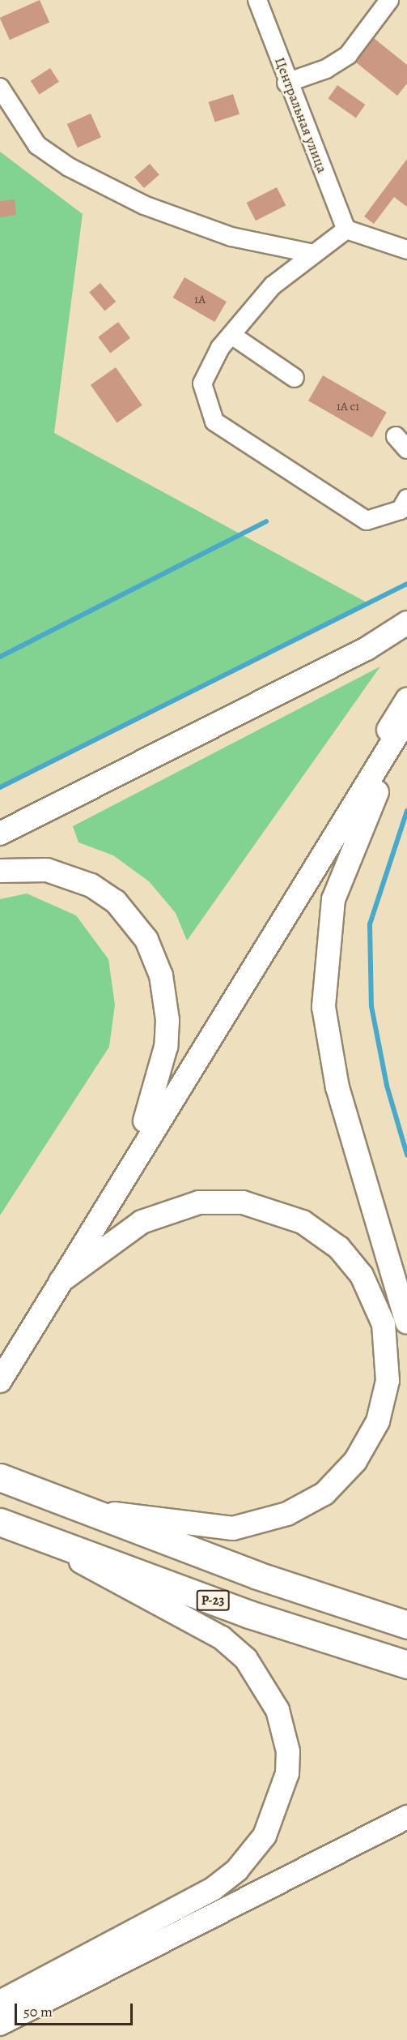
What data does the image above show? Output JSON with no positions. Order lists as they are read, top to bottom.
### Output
{
  "streets": {
    "highway": ["Р-23"],
    "street": ["Центральная улица"]
  },
  "house_numbers": ["1А", "1А с1"],
  "scale_bar": "50 m"
}
